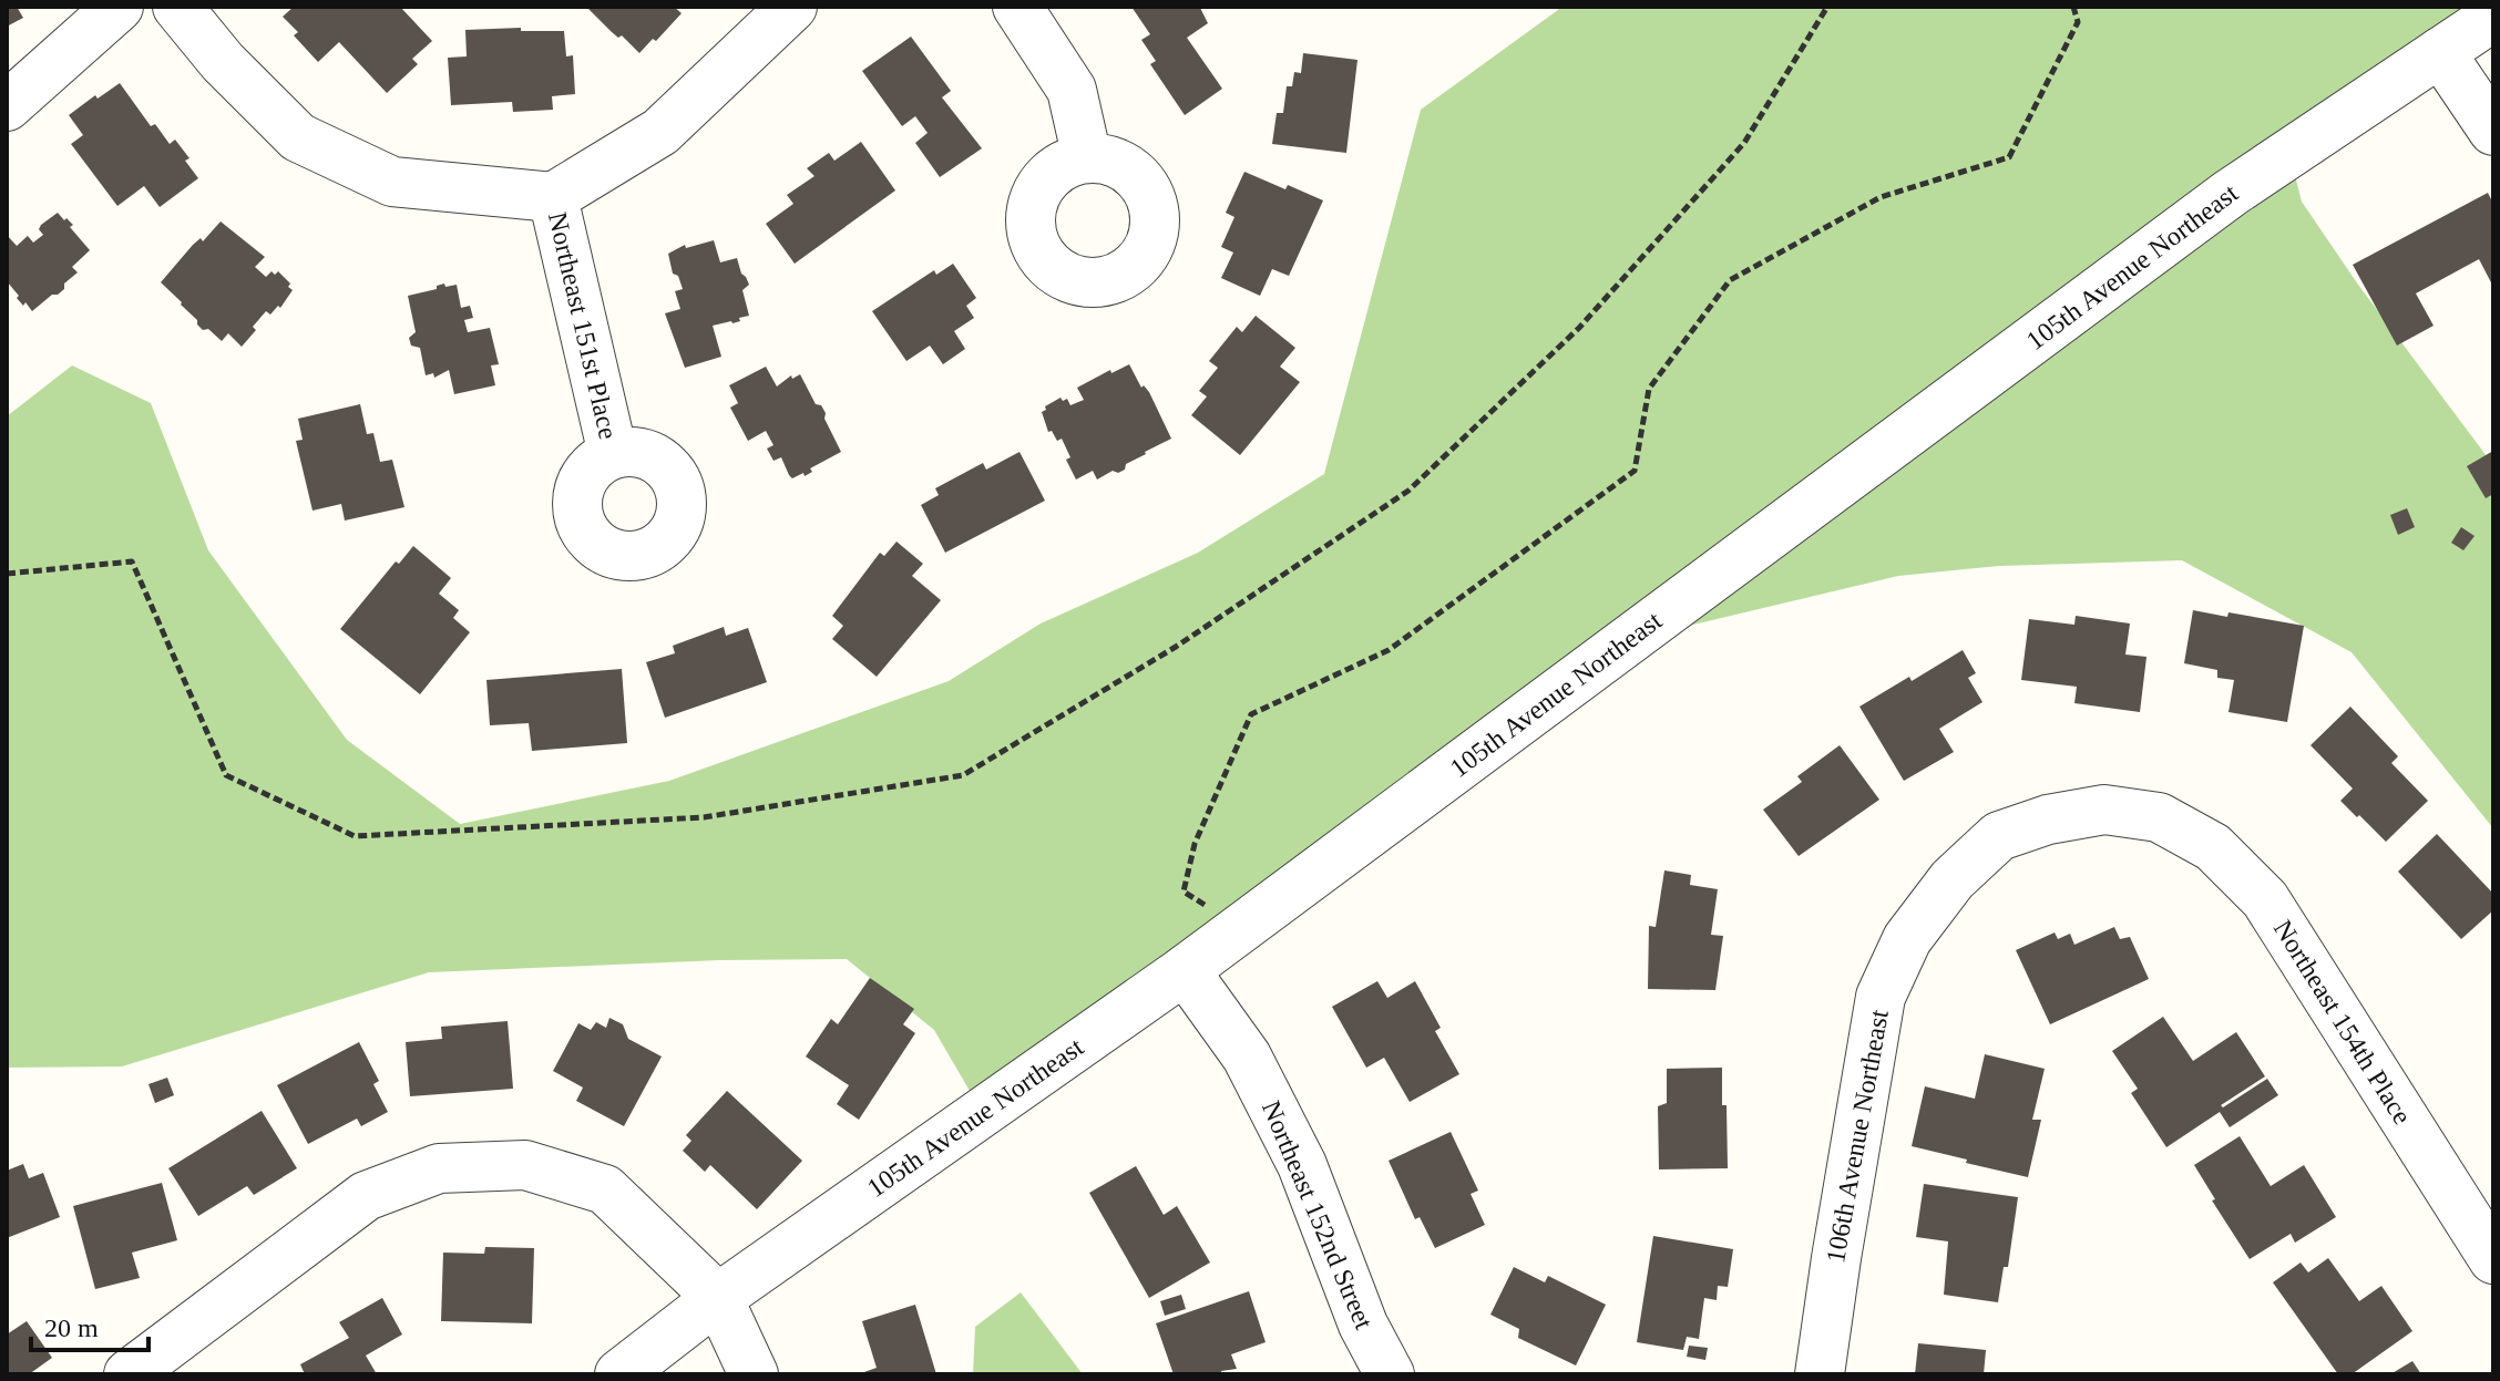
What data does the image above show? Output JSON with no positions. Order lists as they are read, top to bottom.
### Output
{
  "streets": {
    "street": [
      "105th Avenue Northeast",
      "Northeast 151st Place",
      "Northeast 154th Place",
      "106th Avenue Northeast",
      "Northeast 152nd Street"
    ]
  },
  "crossings": [
    ["105th Avenue Northeast", "Northeast 152nd Street"],
    ["Northeast 154th Place", "106th Avenue Northeast"]
  ],
  "scale_bar": "20 m"
}
